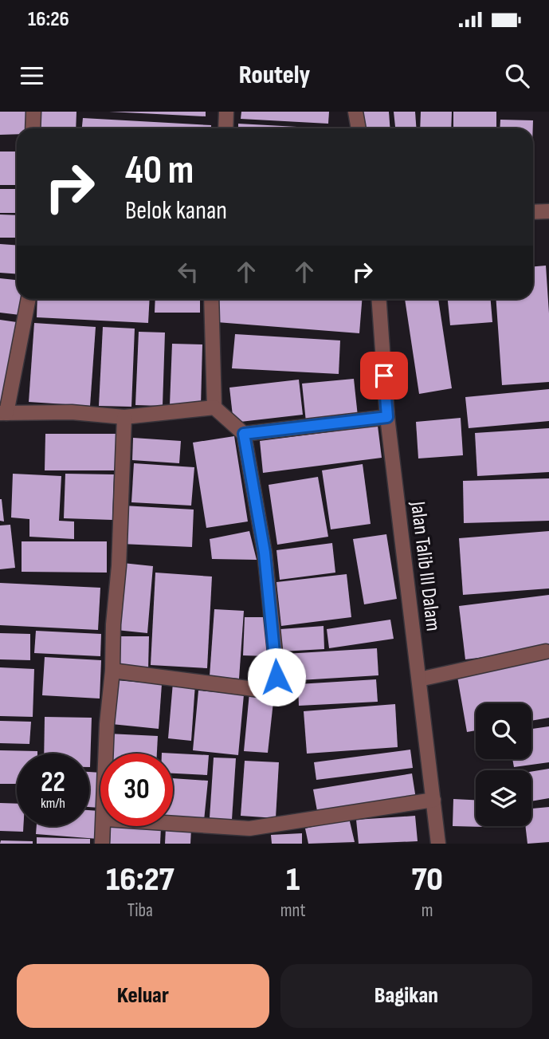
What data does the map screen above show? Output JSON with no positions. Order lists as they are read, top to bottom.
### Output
{
  "streets": {
    "street": ["Jalan Talib III Dalam"]
  },
  "page": {
    "status": "16:26",
    "header": "Routely",
    "turn": ["40 m", "Belok kanan"],
    "speed": "22 km/h",
    "limit": "30",
    "eta": [
      "16:27",
      "Tiba",
      "1",
      "mnt",
      "70",
      "m"
    ],
    "buttons": ["Keluar", "Bagikan"]
  }
}
